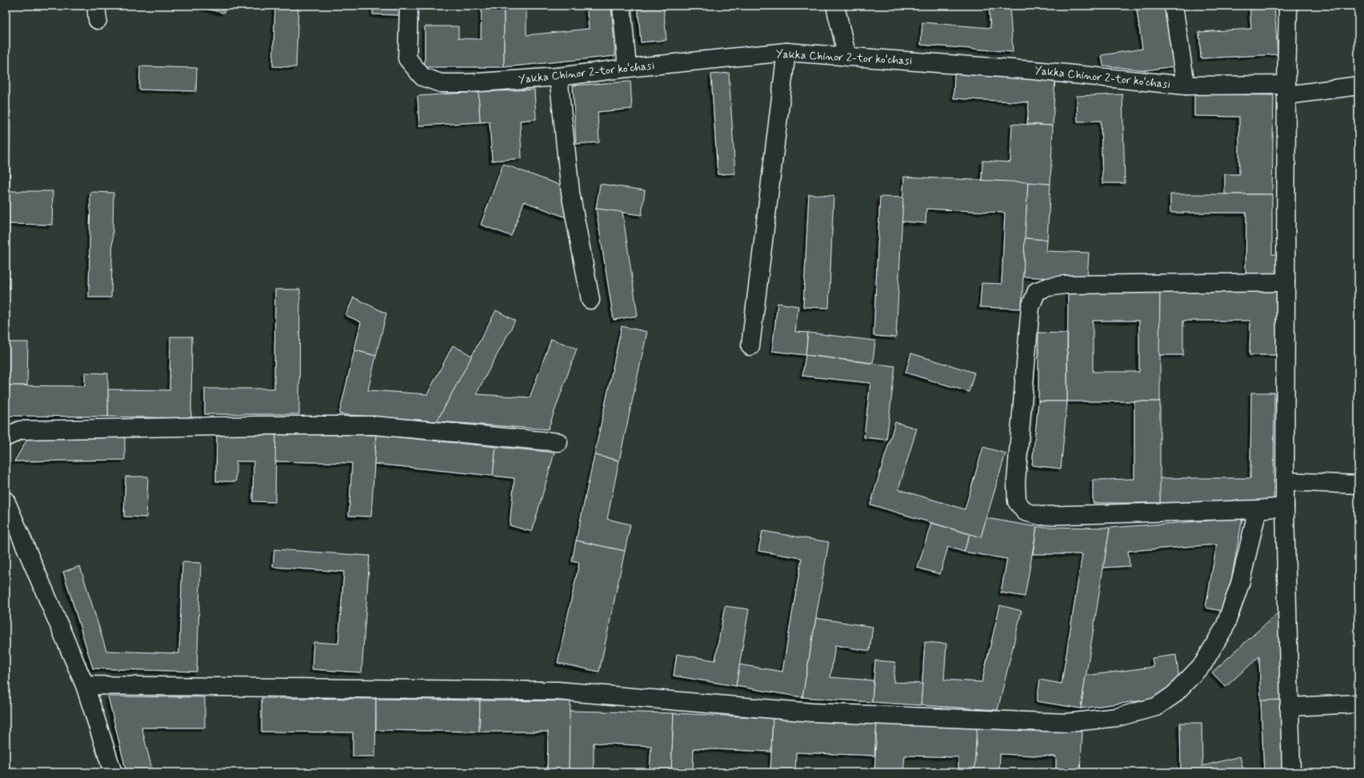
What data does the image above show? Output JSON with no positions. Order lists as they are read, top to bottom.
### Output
{
  "streets": {
    "street": ["Yakka Chinor 2-tor koʻchasi"]
  }
}
